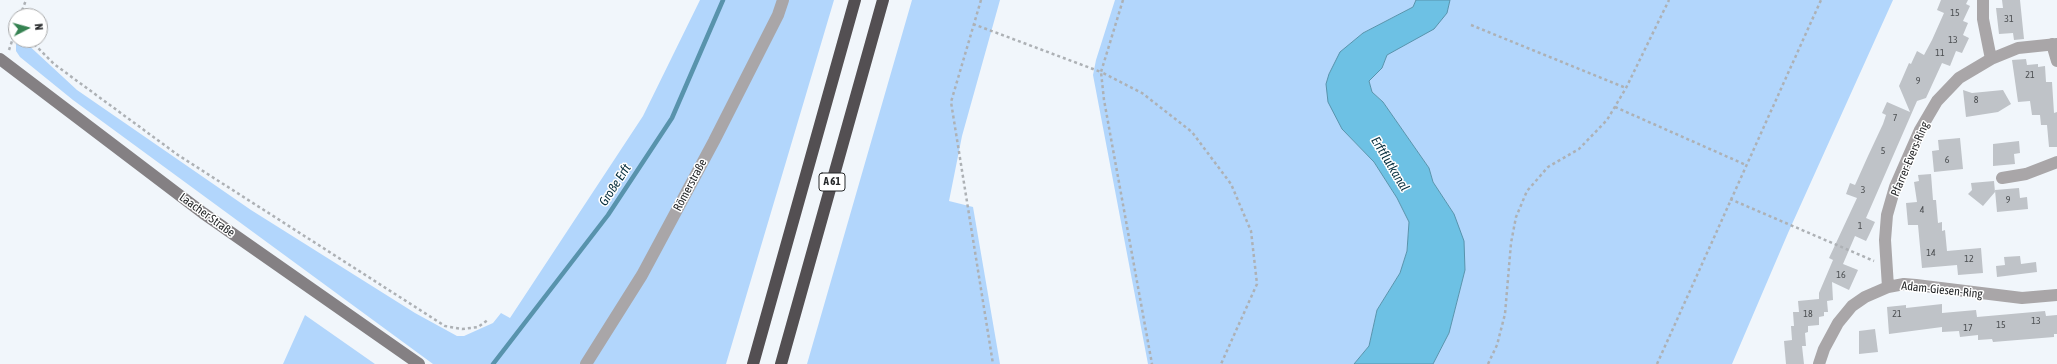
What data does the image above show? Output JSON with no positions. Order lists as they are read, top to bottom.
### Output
{
  "streets": {
    "highway": ["A 61"],
    "main road": ["Laacher Straße"],
    "street": ["Pfarrer-Evers-Ring", "Römerstraße", "Adam-Giesen-Ring"]
  },
  "crossings": [
    ["Pfarrer-Evers-Ring", "Adam-Giesen-Ring"]
  ],
  "water": ["Erftflutkanal", "Große Erft"],
  "house_numbers": [
    "15",
    "31",
    "13",
    "11",
    "21",
    "9",
    "8",
    "7",
    "5",
    "6",
    "3",
    "9",
    "4",
    "1",
    "14",
    "12",
    "16",
    "18",
    "21",
    "13",
    "15",
    "17"
  ],
  "north": "right"
}
